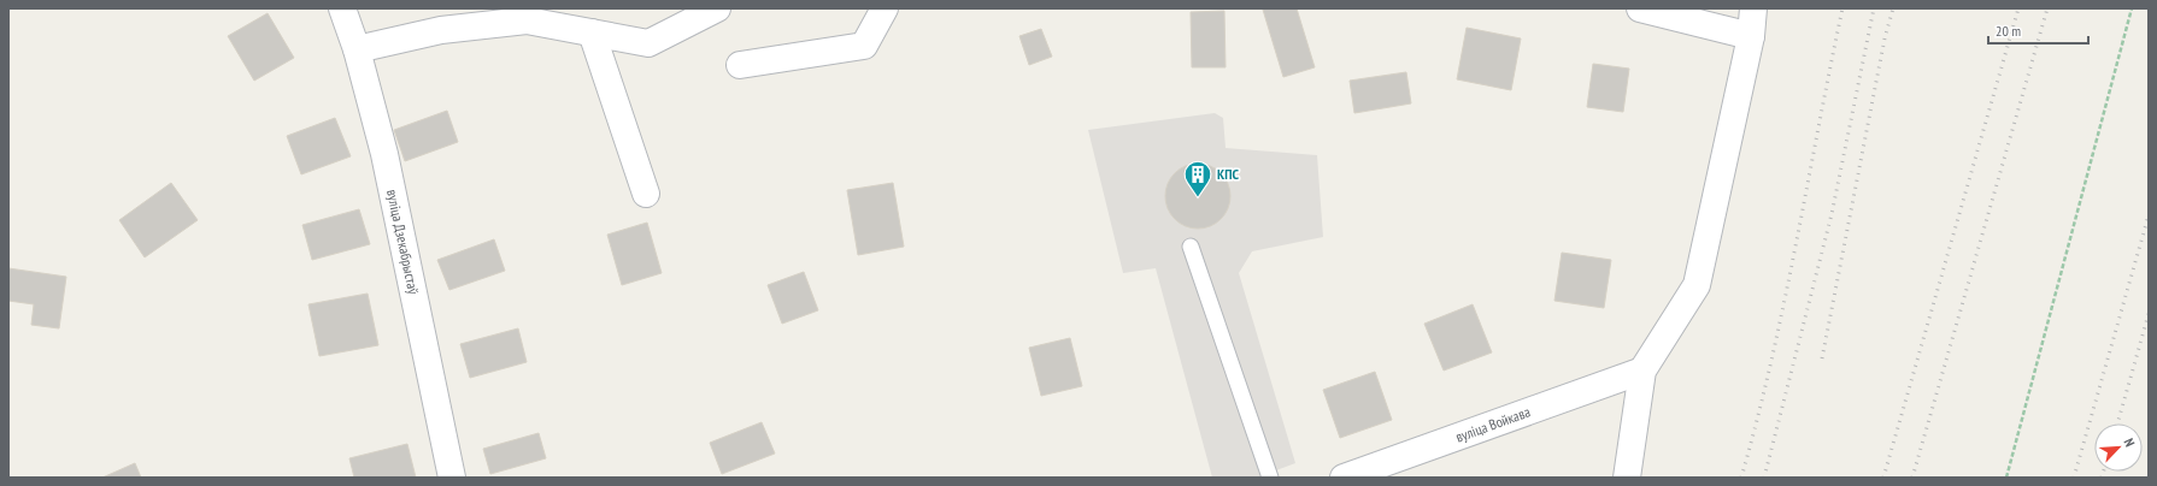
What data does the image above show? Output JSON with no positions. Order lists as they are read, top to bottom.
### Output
{
  "streets": {
    "street": ["вуліца Дзекабрыстаў", "вуліца Войкава"]
  },
  "places": {
    "building": ["КПС"]
  },
  "scale_bar": "20 m",
  "north": "top right"
}
